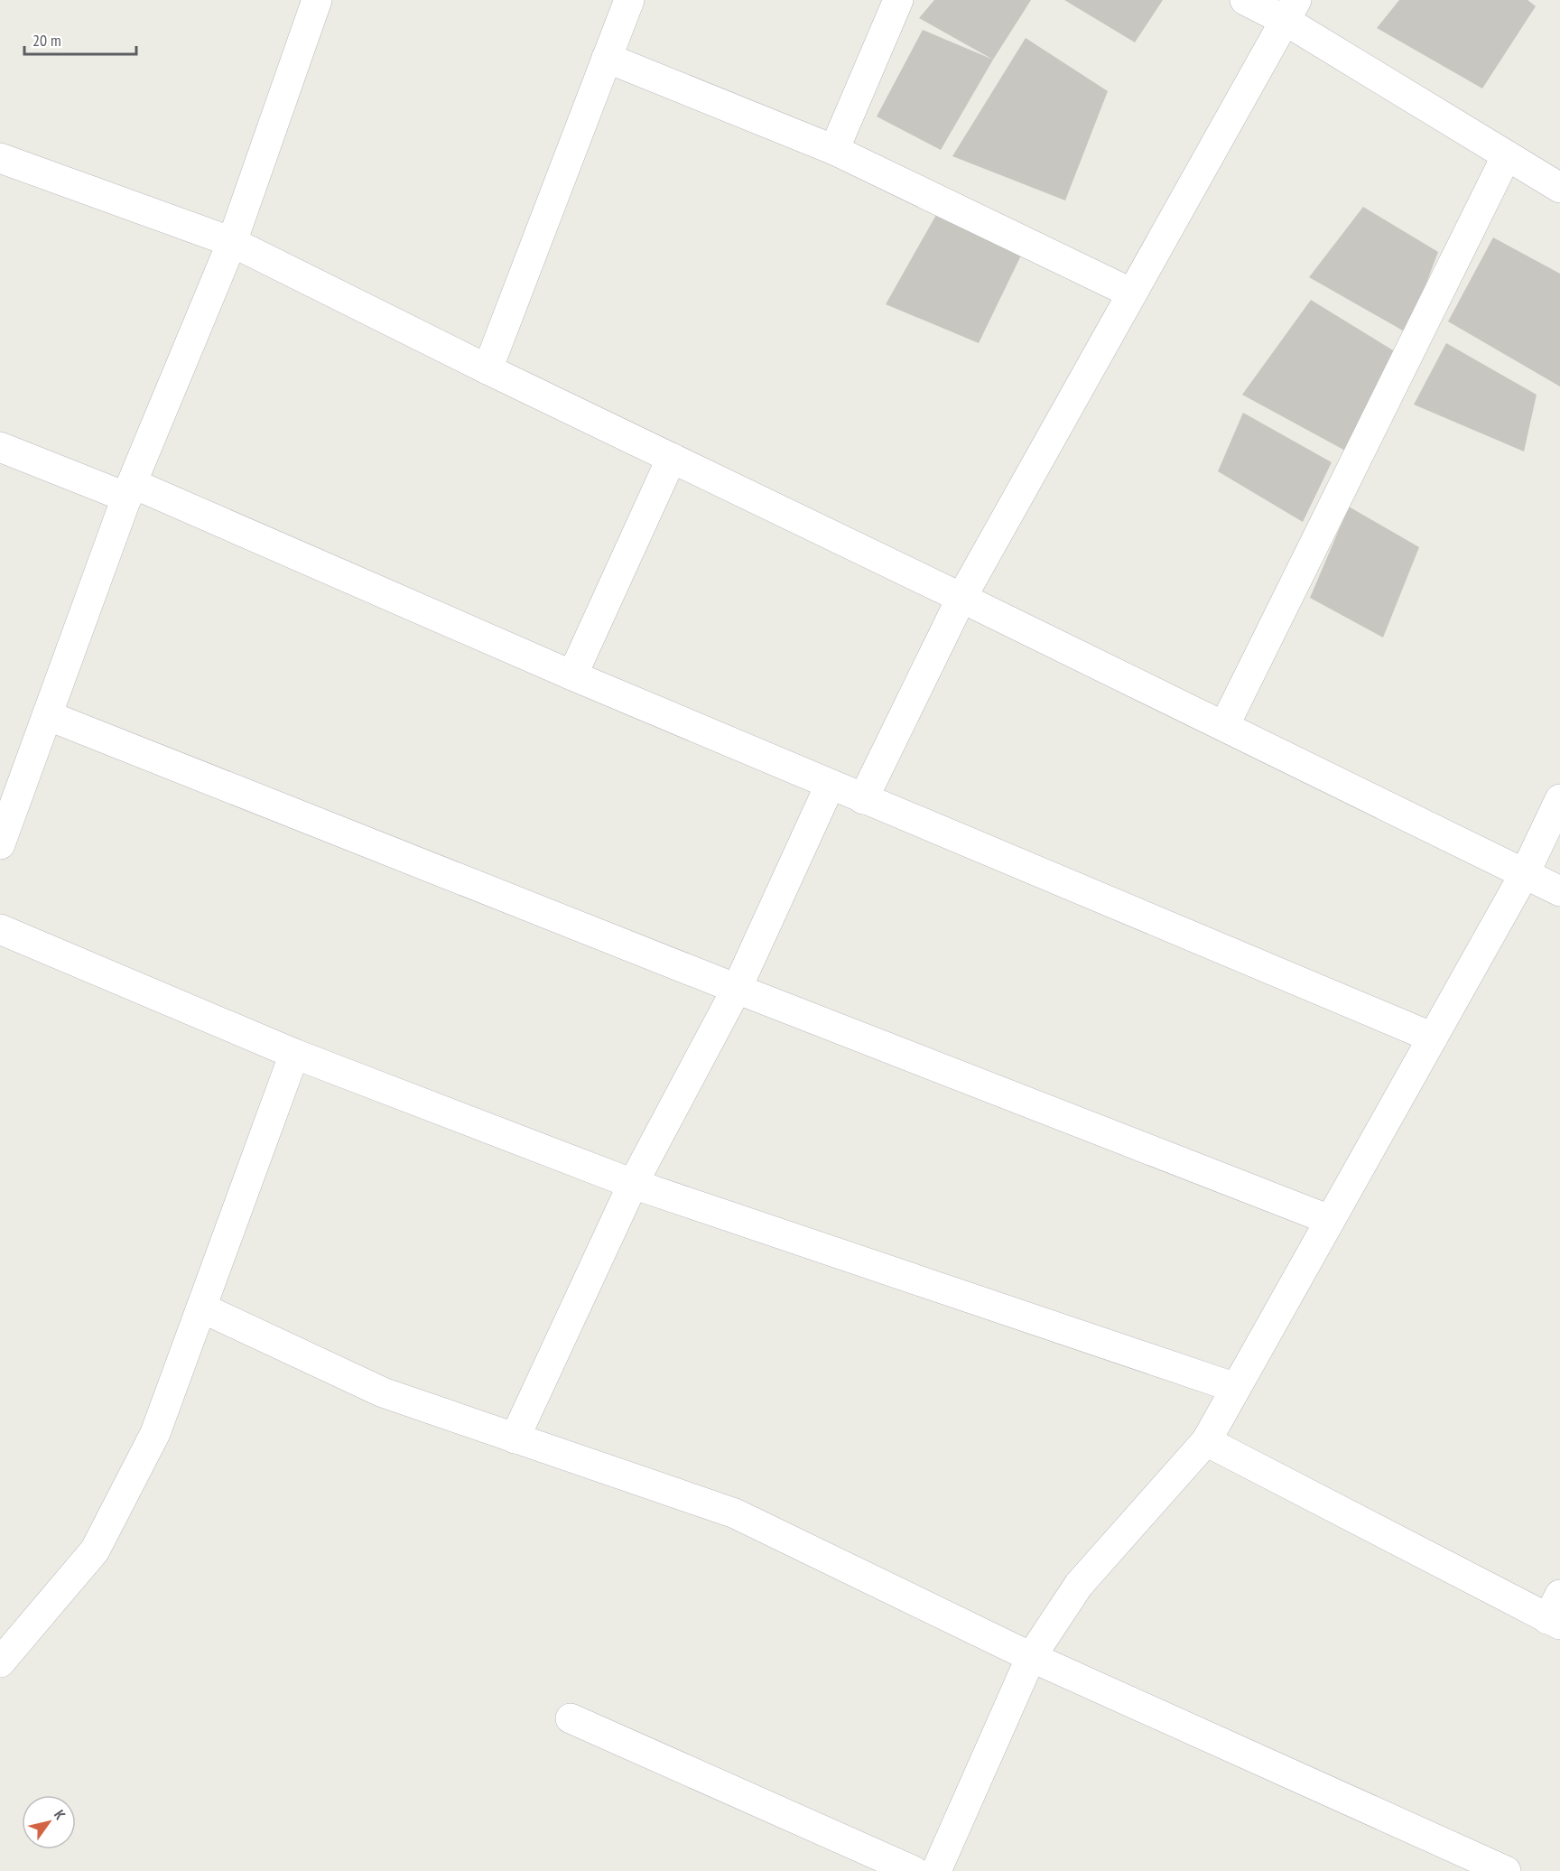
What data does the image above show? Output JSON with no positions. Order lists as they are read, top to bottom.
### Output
{
  "scale_bar": "20 m",
  "north": "top right"
}
